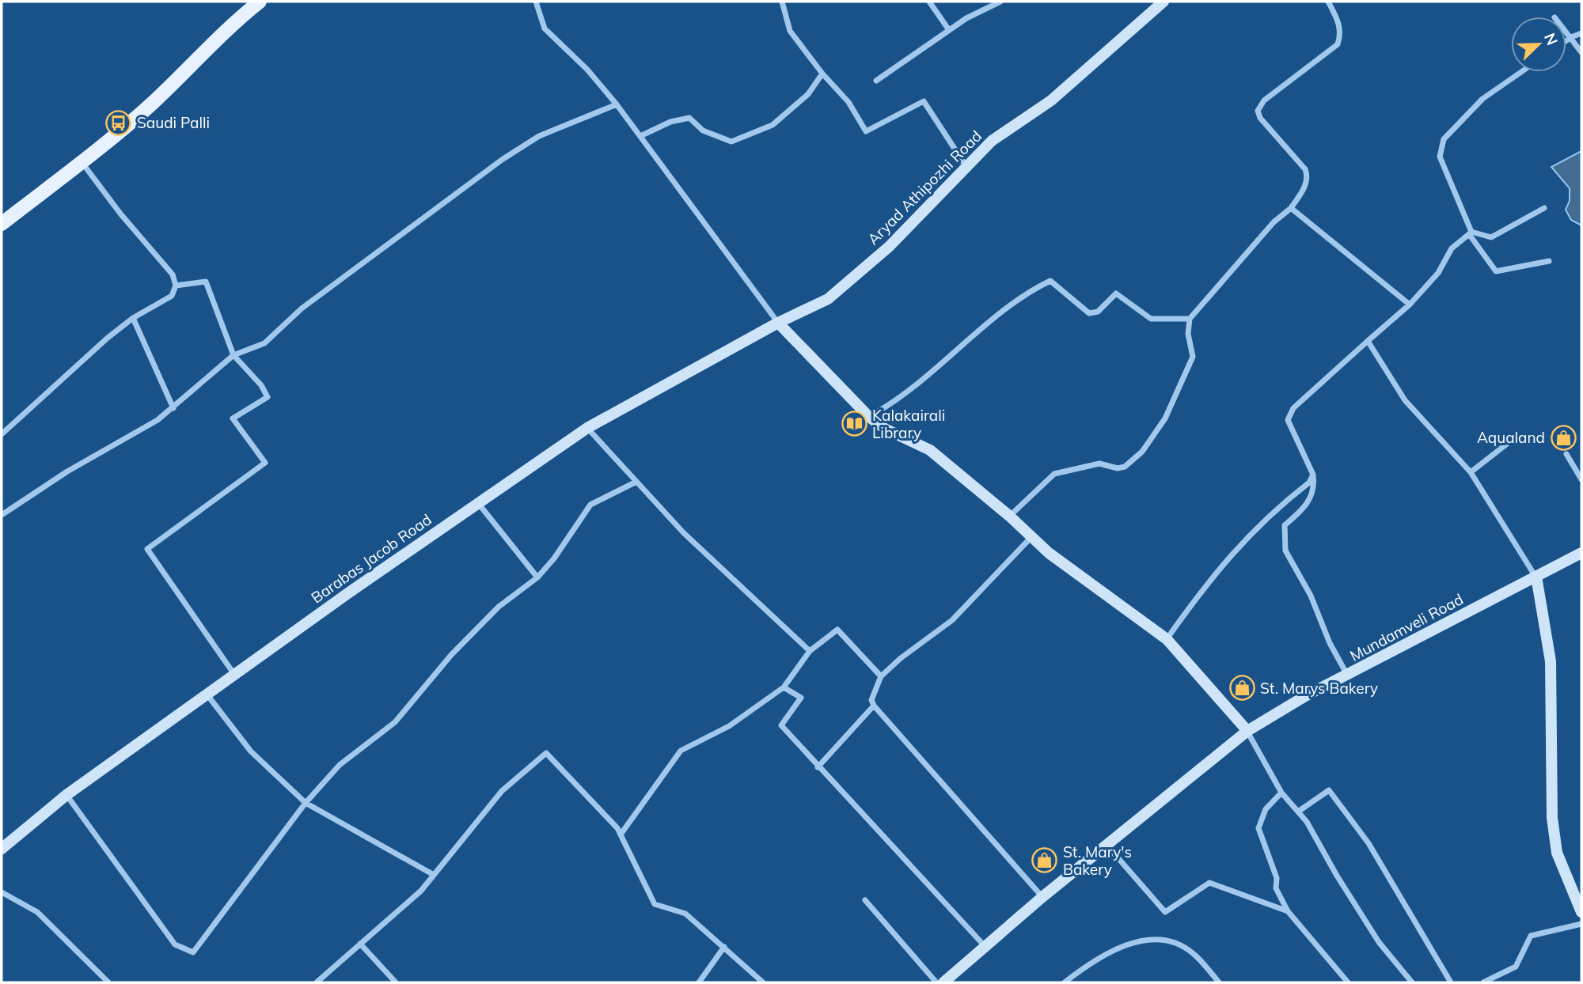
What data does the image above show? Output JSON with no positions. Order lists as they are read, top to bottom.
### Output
{
  "streets": {
    "street": ["Aryad Athipozhi Road", "Barabas Jacob Road", "Mundamveli Road"]
  },
  "crossings": [
    ["Aryad Athipozhi Road", "Barabas Jacob Road"]
  ],
  "places": {
    "bus stop": ["Saudi Palli"],
    "library": ["Kalakairali Library"],
    "shop": ["Aqualand", "St. Marys Bakery", "St. Mary's Bakery"]
  },
  "north": "top right"
}
